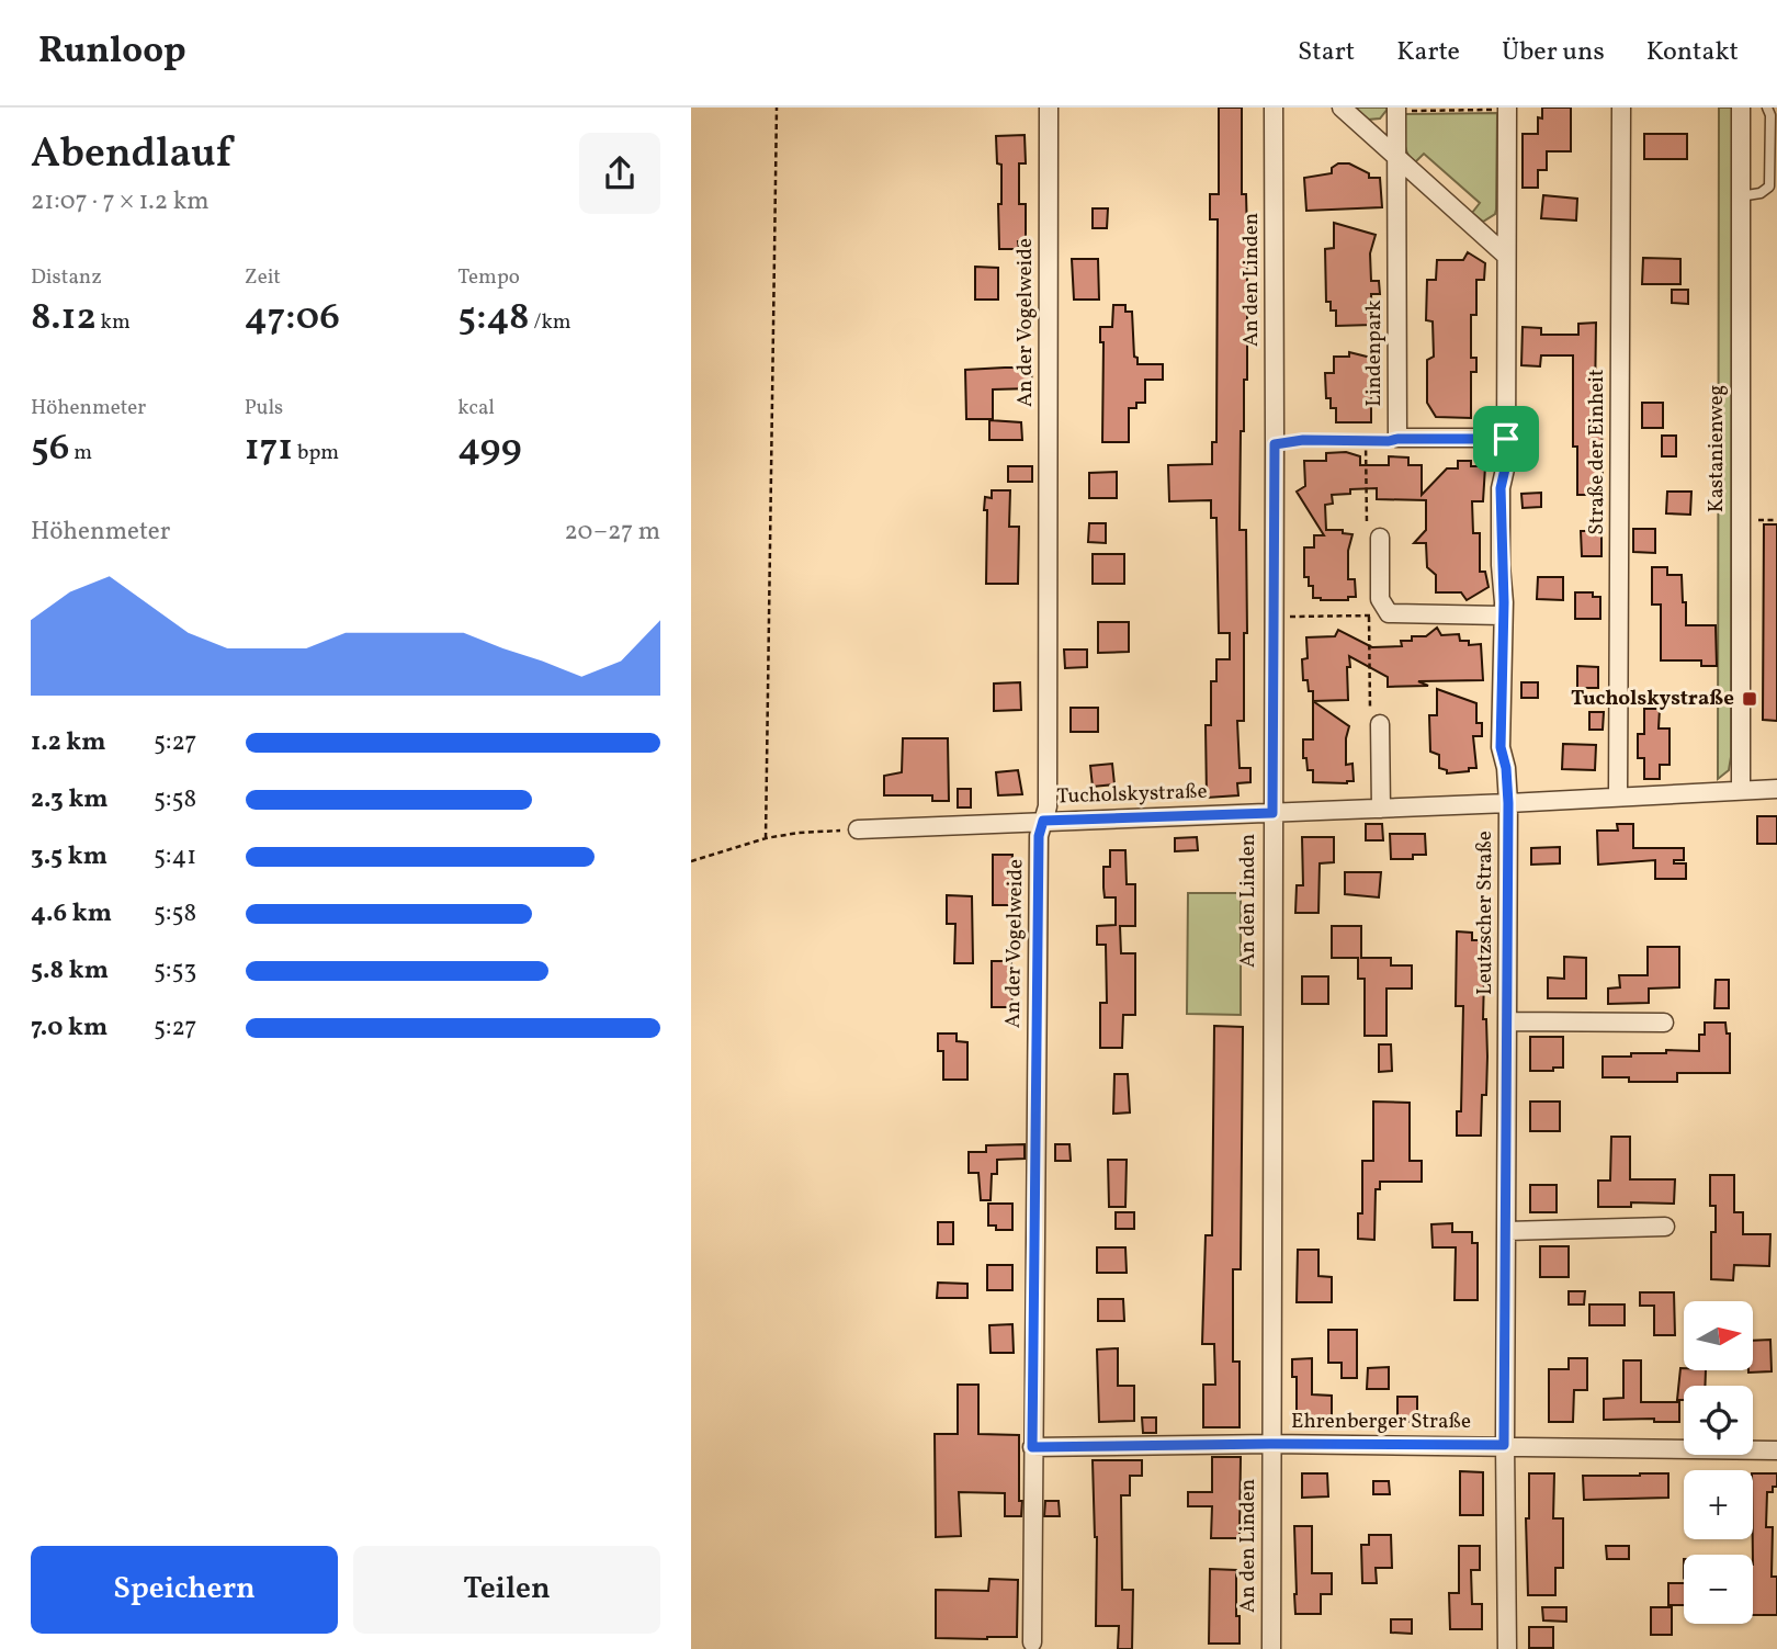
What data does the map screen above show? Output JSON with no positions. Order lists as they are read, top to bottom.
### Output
{
  "streets": {
    "street": [
      "An den Linden",
      "An der Vogelweide",
      "Lindenpark",
      "Kastanienweg",
      "Straße der Einheit",
      "Tucholskystraße",
      "Leutzscher Straße",
      "Ehrenberger Straße"
    ]
  },
  "crossings": [
    ["An den Linden", "Tucholskystraße"],
    ["An den Linden", "Ehrenberger Straße"],
    ["An der Vogelweide", "Tucholskystraße"],
    ["An der Vogelweide", "Ehrenberger Straße"],
    ["Kastanienweg", "Tucholskystraße"],
    ["Straße der Einheit", "Tucholskystraße"],
    ["Tucholskystraße", "Leutzscher Straße"],
    ["Leutzscher Straße", "Ehrenberger Straße"]
  ],
  "places": {
    "transit": ["Tucholskystraße"]
  },
  "north": "right",
  "page": {
    "header": "Runloop",
    "nav": [
      "Start",
      "Karte",
      "Über uns",
      "Kontakt"
    ],
    "heading": ["Abendlauf", "21:07 · 7 × 1.2 km"],
    "stats": [
      ["Distanz", "8.12 km"],
      ["Zeit", "47:06"],
      ["Tempo", "5:48 /km"],
      ["Höhenmeter", "56 m"],
      ["Puls", "171 bpm"],
      ["kcal", "499"]
    ],
    "chart": ["Höhenmeter", "20–27 m"],
    "list": [
      {
        "name": "1.2 km",
        "note": "5:27"
      },
      {
        "name": "2.3 km",
        "note": "5:58"
      },
      {
        "name": "3.5 km",
        "note": "5:41"
      },
      {
        "name": "4.6 km",
        "note": "5:58"
      },
      {
        "name": "5.8 km",
        "note": "5:53"
      },
      {
        "name": "7.0 km",
        "note": "5:27"
      }
    ],
    "map_buttons": ["+", "−"],
    "buttons": ["Speichern", "Teilen"]
  }
}
